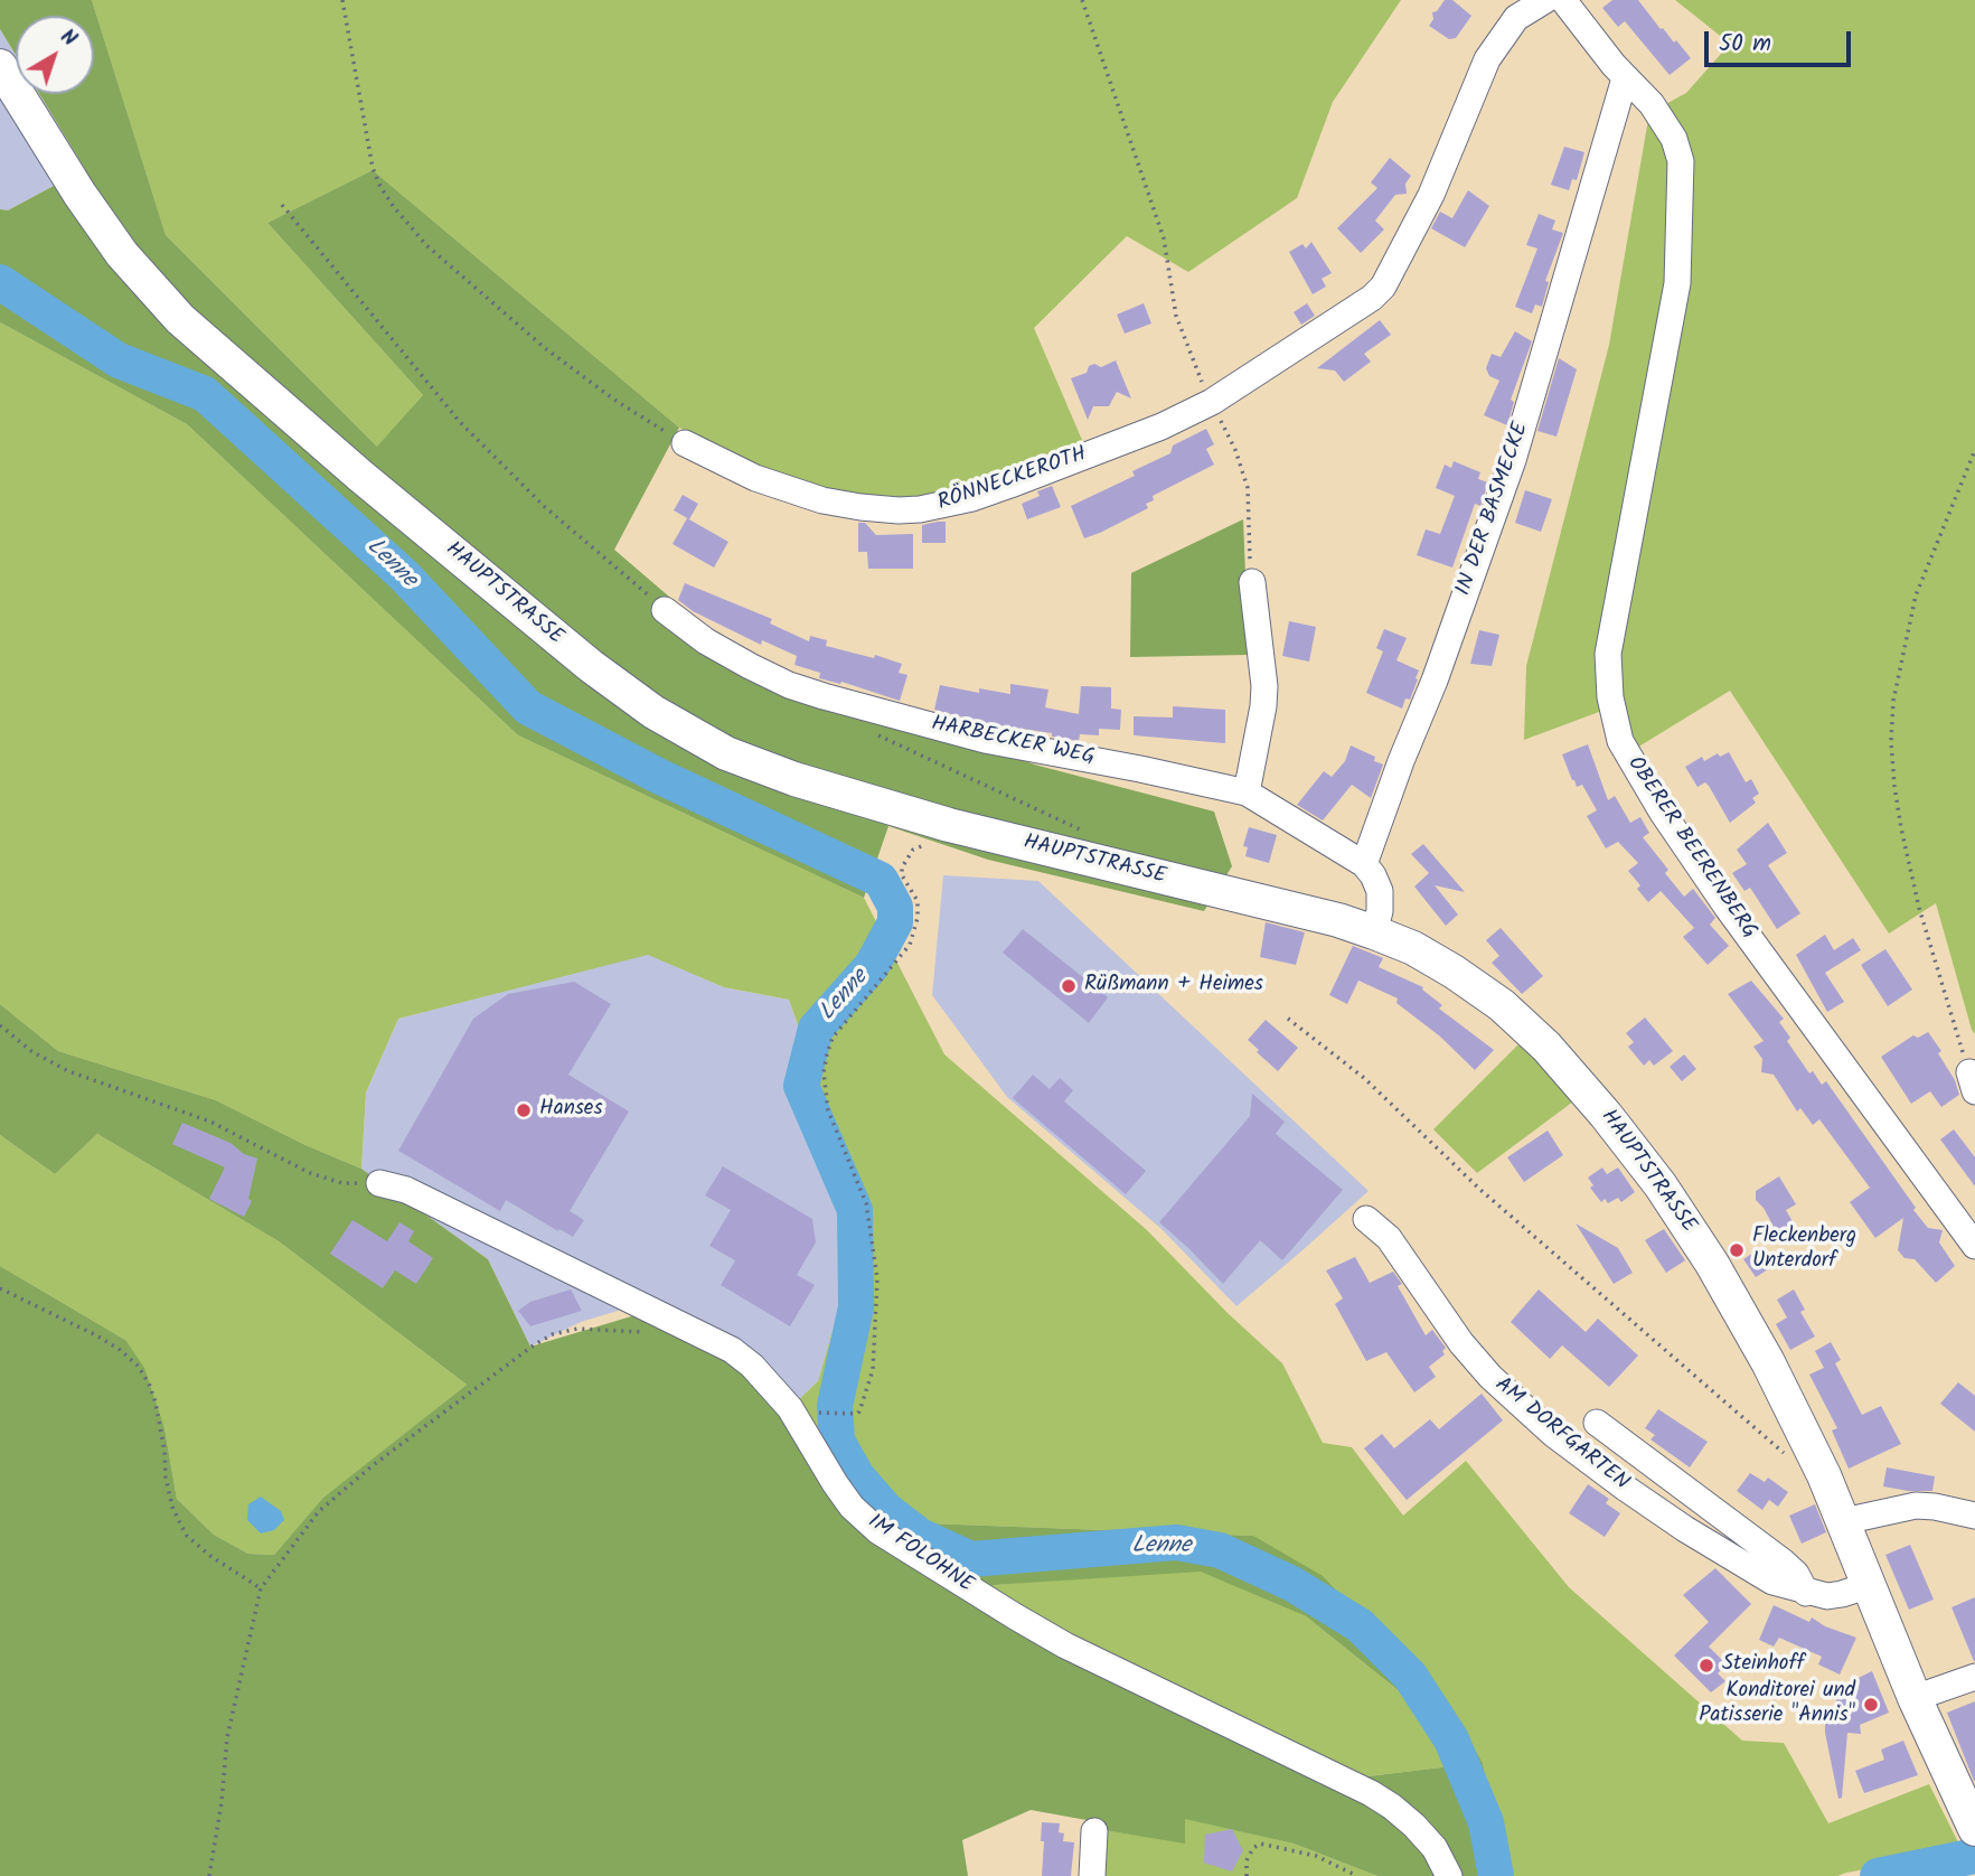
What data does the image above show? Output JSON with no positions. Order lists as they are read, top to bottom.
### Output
{
  "streets": {
    "main road": ["HAUPTSTRASSE"],
    "street": [
      "RÖNNECKEROTH",
      "IN DER BASMECKE",
      "HARBECKER WEG",
      "OBERER BEERENBERG",
      "AM DORFGARTEN",
      "IM FOLOHNE"
    ]
  },
  "crossings": [
    ["IN DER BASMECKE", "HARBECKER WEG"],
    ["IN DER BASMECKE", "OBERER BEERENBERG"],
    ["HAUPTSTRASSE", "AM DORFGARTEN"]
  ],
  "water": ["Lenne"],
  "places": [
    "Rüßmann + Heimes",
    "Hanses",
    "Fleckenberg Unterdorf",
    "Steinhoff",
    "Konditorei und Patisserie \"Annis\""
  ],
  "scale_bar": "50 m",
  "north": "top right"
}
